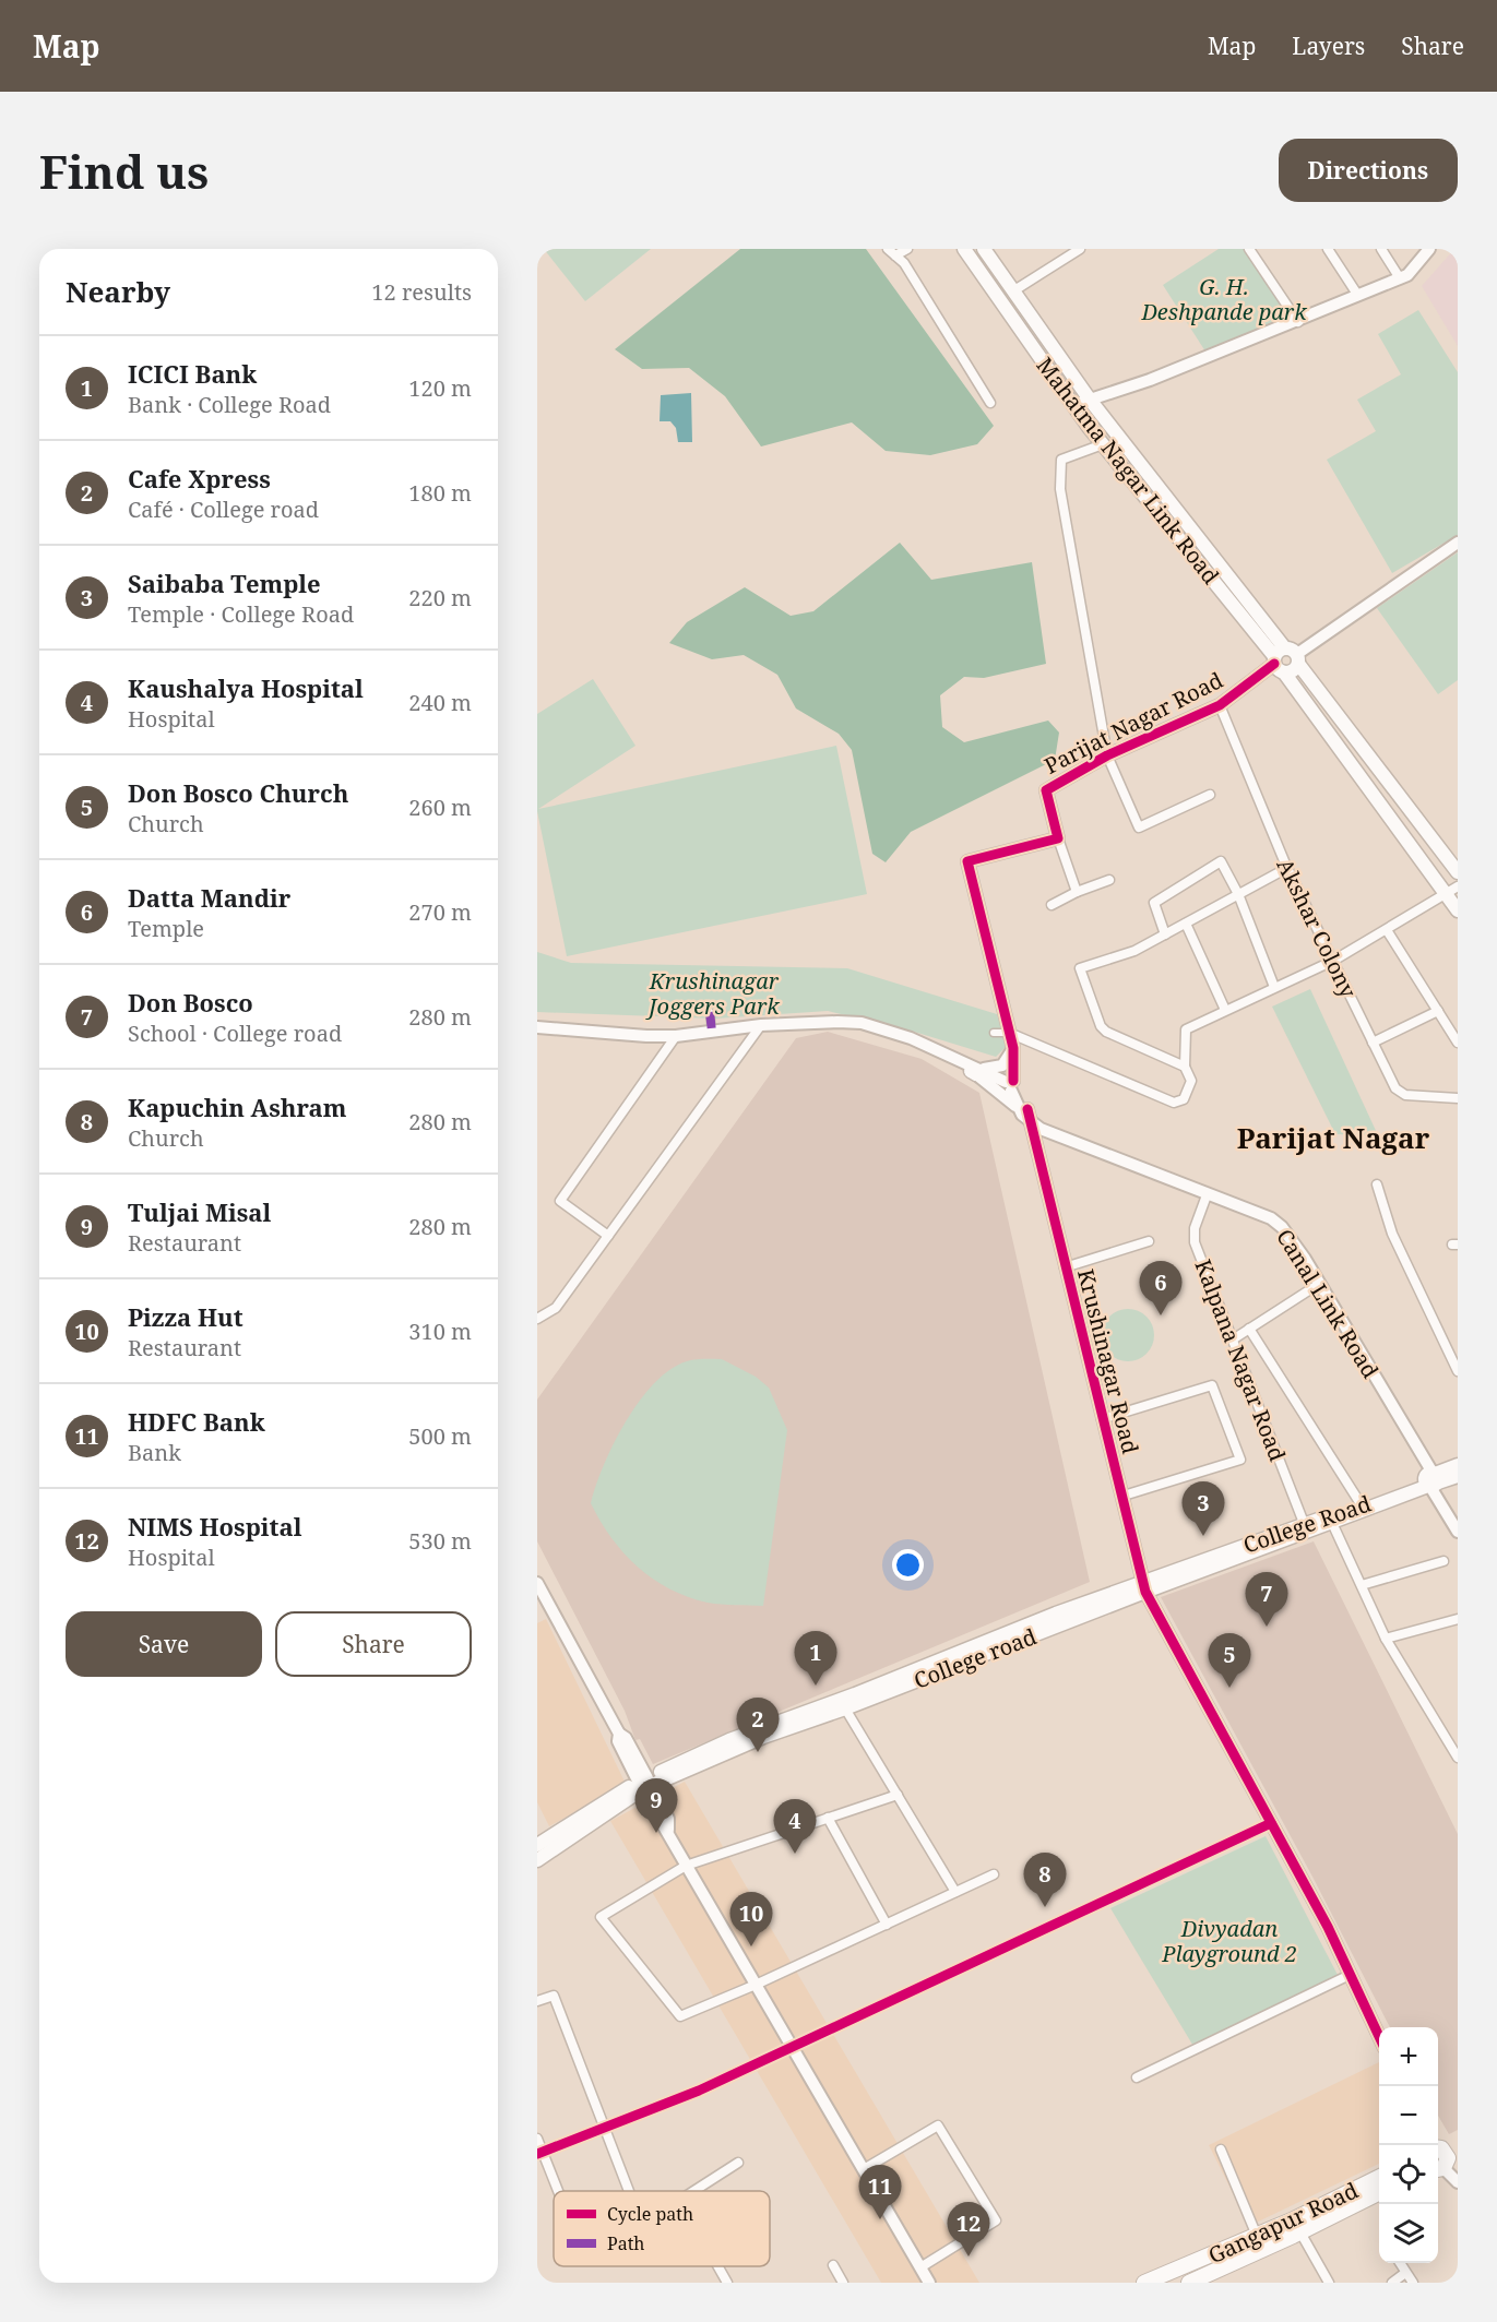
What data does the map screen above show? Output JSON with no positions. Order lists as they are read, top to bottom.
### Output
{
  "streets": {
    "main road": [
      "Mahatma Nagar Link Road",
      "College Road",
      "College road",
      "Gangapur Road"
    ],
    "street": [
      "Parijat Nagar Road",
      "Akshar Colony",
      "Canal Link Road",
      "Kalpana Nagar Road",
      "Krushinagar Road"
    ]
  },
  "crossings": [
    ["Mahatma Nagar Link Road", "Parijat Nagar Road"],
    ["Parijat Nagar Road", "Akshar Colony"],
    ["Canal Link Road", "Kalpana Nagar Road"],
    ["Canal Link Road", "Krushinagar Road"],
    ["Canal Link Road", "College Road"],
    ["Canal Link Road", "College road"],
    ["Kalpana Nagar Road", "College Road"],
    ["Krushinagar Road", "College Road"],
    ["Krushinagar Road", "College road"],
    ["College Road", "College road"]
  ],
  "districts": ["Parijat Nagar"],
  "parks": ["G. H. Deshpande park", "Krushinagar Joggers Park", "Divyadan Playground 2"],
  "legend": ["Cycle path", "Path"],
  "page": {
    "header": "Map",
    "nav": ["Map", "Layers", "Share"],
    "buttons": [
      "Directions",
      ["Save", "Share"]
    ],
    "title": "Find us",
    "heading": ["Nearby", "12 results"],
    "list": [
      {
        "mark": "1",
        "name": "ICICI Bank",
        "note": "Bank · College Road",
        "value": "120 m"
      },
      {
        "mark": "2",
        "name": "Cafe Xpress",
        "note": "Café · College road",
        "value": "180 m"
      },
      {
        "mark": "3",
        "name": "Saibaba Temple",
        "note": "Temple · College Road",
        "value": "220 m"
      },
      {
        "mark": "4",
        "name": "Kaushalya Hospital",
        "note": "Hospital",
        "value": "240 m"
      },
      {
        "mark": "5",
        "name": "Don Bosco Church",
        "note": "Church",
        "value": "260 m"
      },
      {
        "mark": "6",
        "name": "Datta Mandir",
        "note": "Temple",
        "value": "270 m"
      },
      {
        "mark": "7",
        "name": "Don Bosco",
        "note": "School · College road",
        "value": "280 m"
      },
      {
        "mark": "8",
        "name": "Kapuchin Ashram",
        "note": "Church",
        "value": "280 m"
      },
      {
        "mark": "9",
        "name": "Tuljai Misal",
        "note": "Restaurant",
        "value": "280 m"
      },
      {
        "mark": "10",
        "name": "Pizza Hut",
        "note": "Restaurant",
        "value": "310 m"
      },
      {
        "mark": "11",
        "name": "HDFC Bank",
        "note": "Bank",
        "value": "500 m"
      },
      {
        "mark": "12",
        "name": "NIMS Hospital",
        "note": "Hospital",
        "value": "530 m"
      }
    ],
    "pins": [
      "6",
      "3",
      "7",
      "1",
      "5",
      "2",
      "9",
      "4",
      "8",
      "10",
      "11",
      "12"
    ],
    "map_buttons": ["+", "−"]
  }
}
